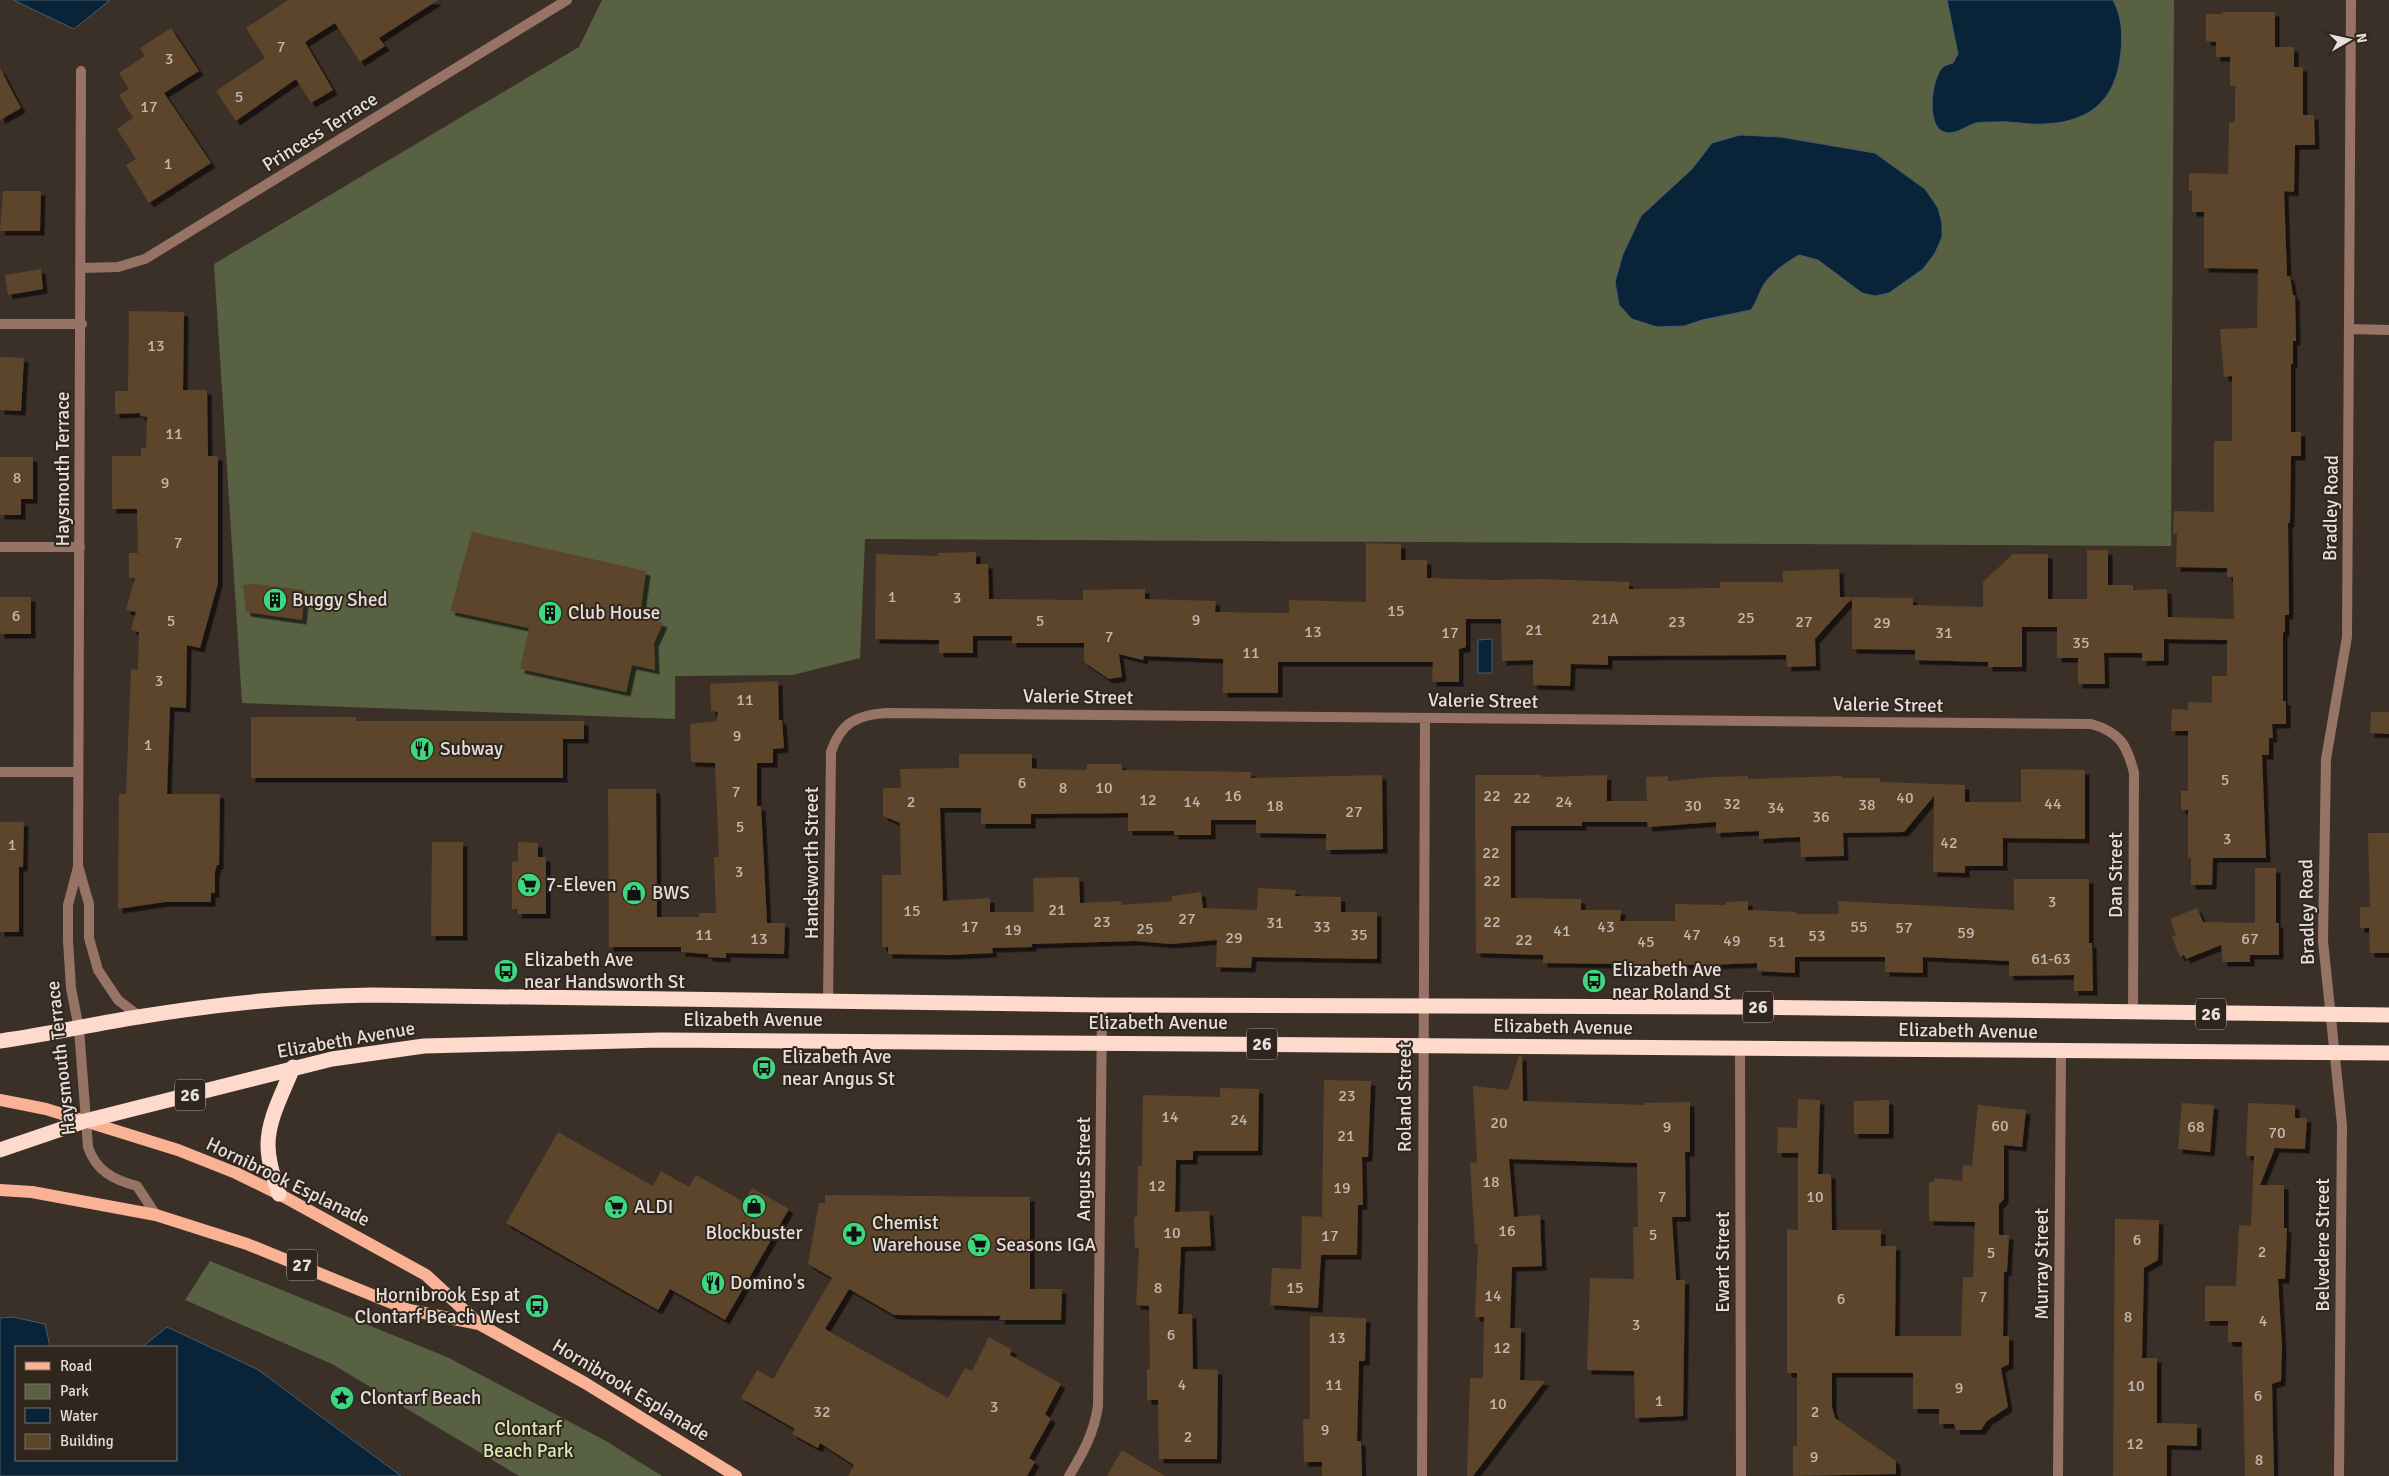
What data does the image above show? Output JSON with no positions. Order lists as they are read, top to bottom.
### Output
{
  "streets": {
    "highway": ["26", "Elizabeth Avenue"],
    "main road": ["Hornibrook Esplanade", "27"],
    "street": [
      "Princess Terrace",
      "Haysmouth Terrace",
      "Bradley Road",
      "Valerie Street",
      "Handsworth Street",
      "Dan Street",
      "Roland Street",
      "Angus Street",
      "Belvedere Street",
      "Ewart Street",
      "Murray Street"
    ]
  },
  "crossings": [
    ["Princess Terrace", "Haysmouth Terrace"],
    ["Haysmouth Terrace", "Elizabeth Avenue"],
    ["Haysmouth Terrace", "Hornibrook Esplanade"],
    ["Bradley Road", "Elizabeth Avenue"],
    ["Bradley Road", "Belvedere Street"],
    ["Valerie Street", "Handsworth Street"],
    ["Valerie Street", "Dan Street"],
    ["Valerie Street", "Roland Street"],
    ["Handsworth Street", "Elizabeth Avenue"],
    ["Dan Street", "Elizabeth Avenue"],
    ["Elizabeth Avenue", "Roland Street"],
    ["Elizabeth Avenue", "Angus Street"],
    ["Elizabeth Avenue", "Hornibrook Esplanade"],
    ["Elizabeth Avenue", "Belvedere Street"],
    ["Elizabeth Avenue", "Ewart Street"],
    ["Elizabeth Avenue", "Murray Street"]
  ],
  "parks": ["Clontarf Beach Park"],
  "places": {
    "building": ["Buggy Shed", "Club House"],
    "restaurant": ["Subway", "Domino's"],
    "supermarket": ["7-Eleven", "ALDI", "Seasons IGA"],
    "shop": ["BWS", "Blockbuster"],
    "bus stop": [
      "Elizabeth Ave near Handsworth St",
      "Elizabeth Ave near Roland St",
      "Elizabeth Ave near Angus St",
      "Hornibrook Esp at Clontarf Beach West"
    ],
    "pharmacy": ["Chemist Warehouse"],
    "place": ["Clontarf Beach"]
  },
  "house_numbers": [
    "7",
    "3",
    "5",
    "17",
    "1",
    "13",
    "11",
    "8",
    "9",
    "7",
    "1",
    "3",
    "15",
    "6",
    "25",
    "21A",
    "9",
    "5",
    "5",
    "23",
    "27",
    "29",
    "21",
    "13",
    "17",
    "31",
    "7",
    "35",
    "11",
    "3",
    "11",
    "9",
    "1",
    "5",
    "6",
    "8",
    "10",
    "7",
    "16",
    "22",
    "22",
    "40",
    "12",
    "2",
    "14",
    "24",
    "32",
    "44",
    "38",
    "18",
    "30",
    "34",
    "27",
    "36",
    "5",
    "3",
    "42",
    "1",
    "22",
    "3",
    "22",
    "3",
    "21",
    "15",
    "27",
    "23",
    "22",
    "31",
    "17",
    "33",
    "43",
    "55",
    "57",
    "25",
    "19",
    "41",
    "59",
    "11",
    "35",
    "47",
    "53",
    "29",
    "13",
    "67",
    "22",
    "49",
    "45",
    "51",
    "61-63",
    "23",
    "14",
    "24",
    "20",
    "60",
    "9",
    "68",
    "70",
    "21",
    "18",
    "12",
    "19",
    "7",
    "10",
    "16",
    "10",
    "5",
    "17",
    "6",
    "2",
    "5",
    "8",
    "15",
    "14",
    "7",
    "6",
    "8",
    "4",
    "3",
    "6",
    "13",
    "12",
    "4",
    "11",
    "10",
    "9",
    "6",
    "1",
    "10",
    "3",
    "32",
    "2",
    "9",
    "2",
    "12",
    "9",
    "8"
  ],
  "legend": [
    "Road",
    "Park",
    "Water",
    "Building"
  ],
  "north": "right"
}
